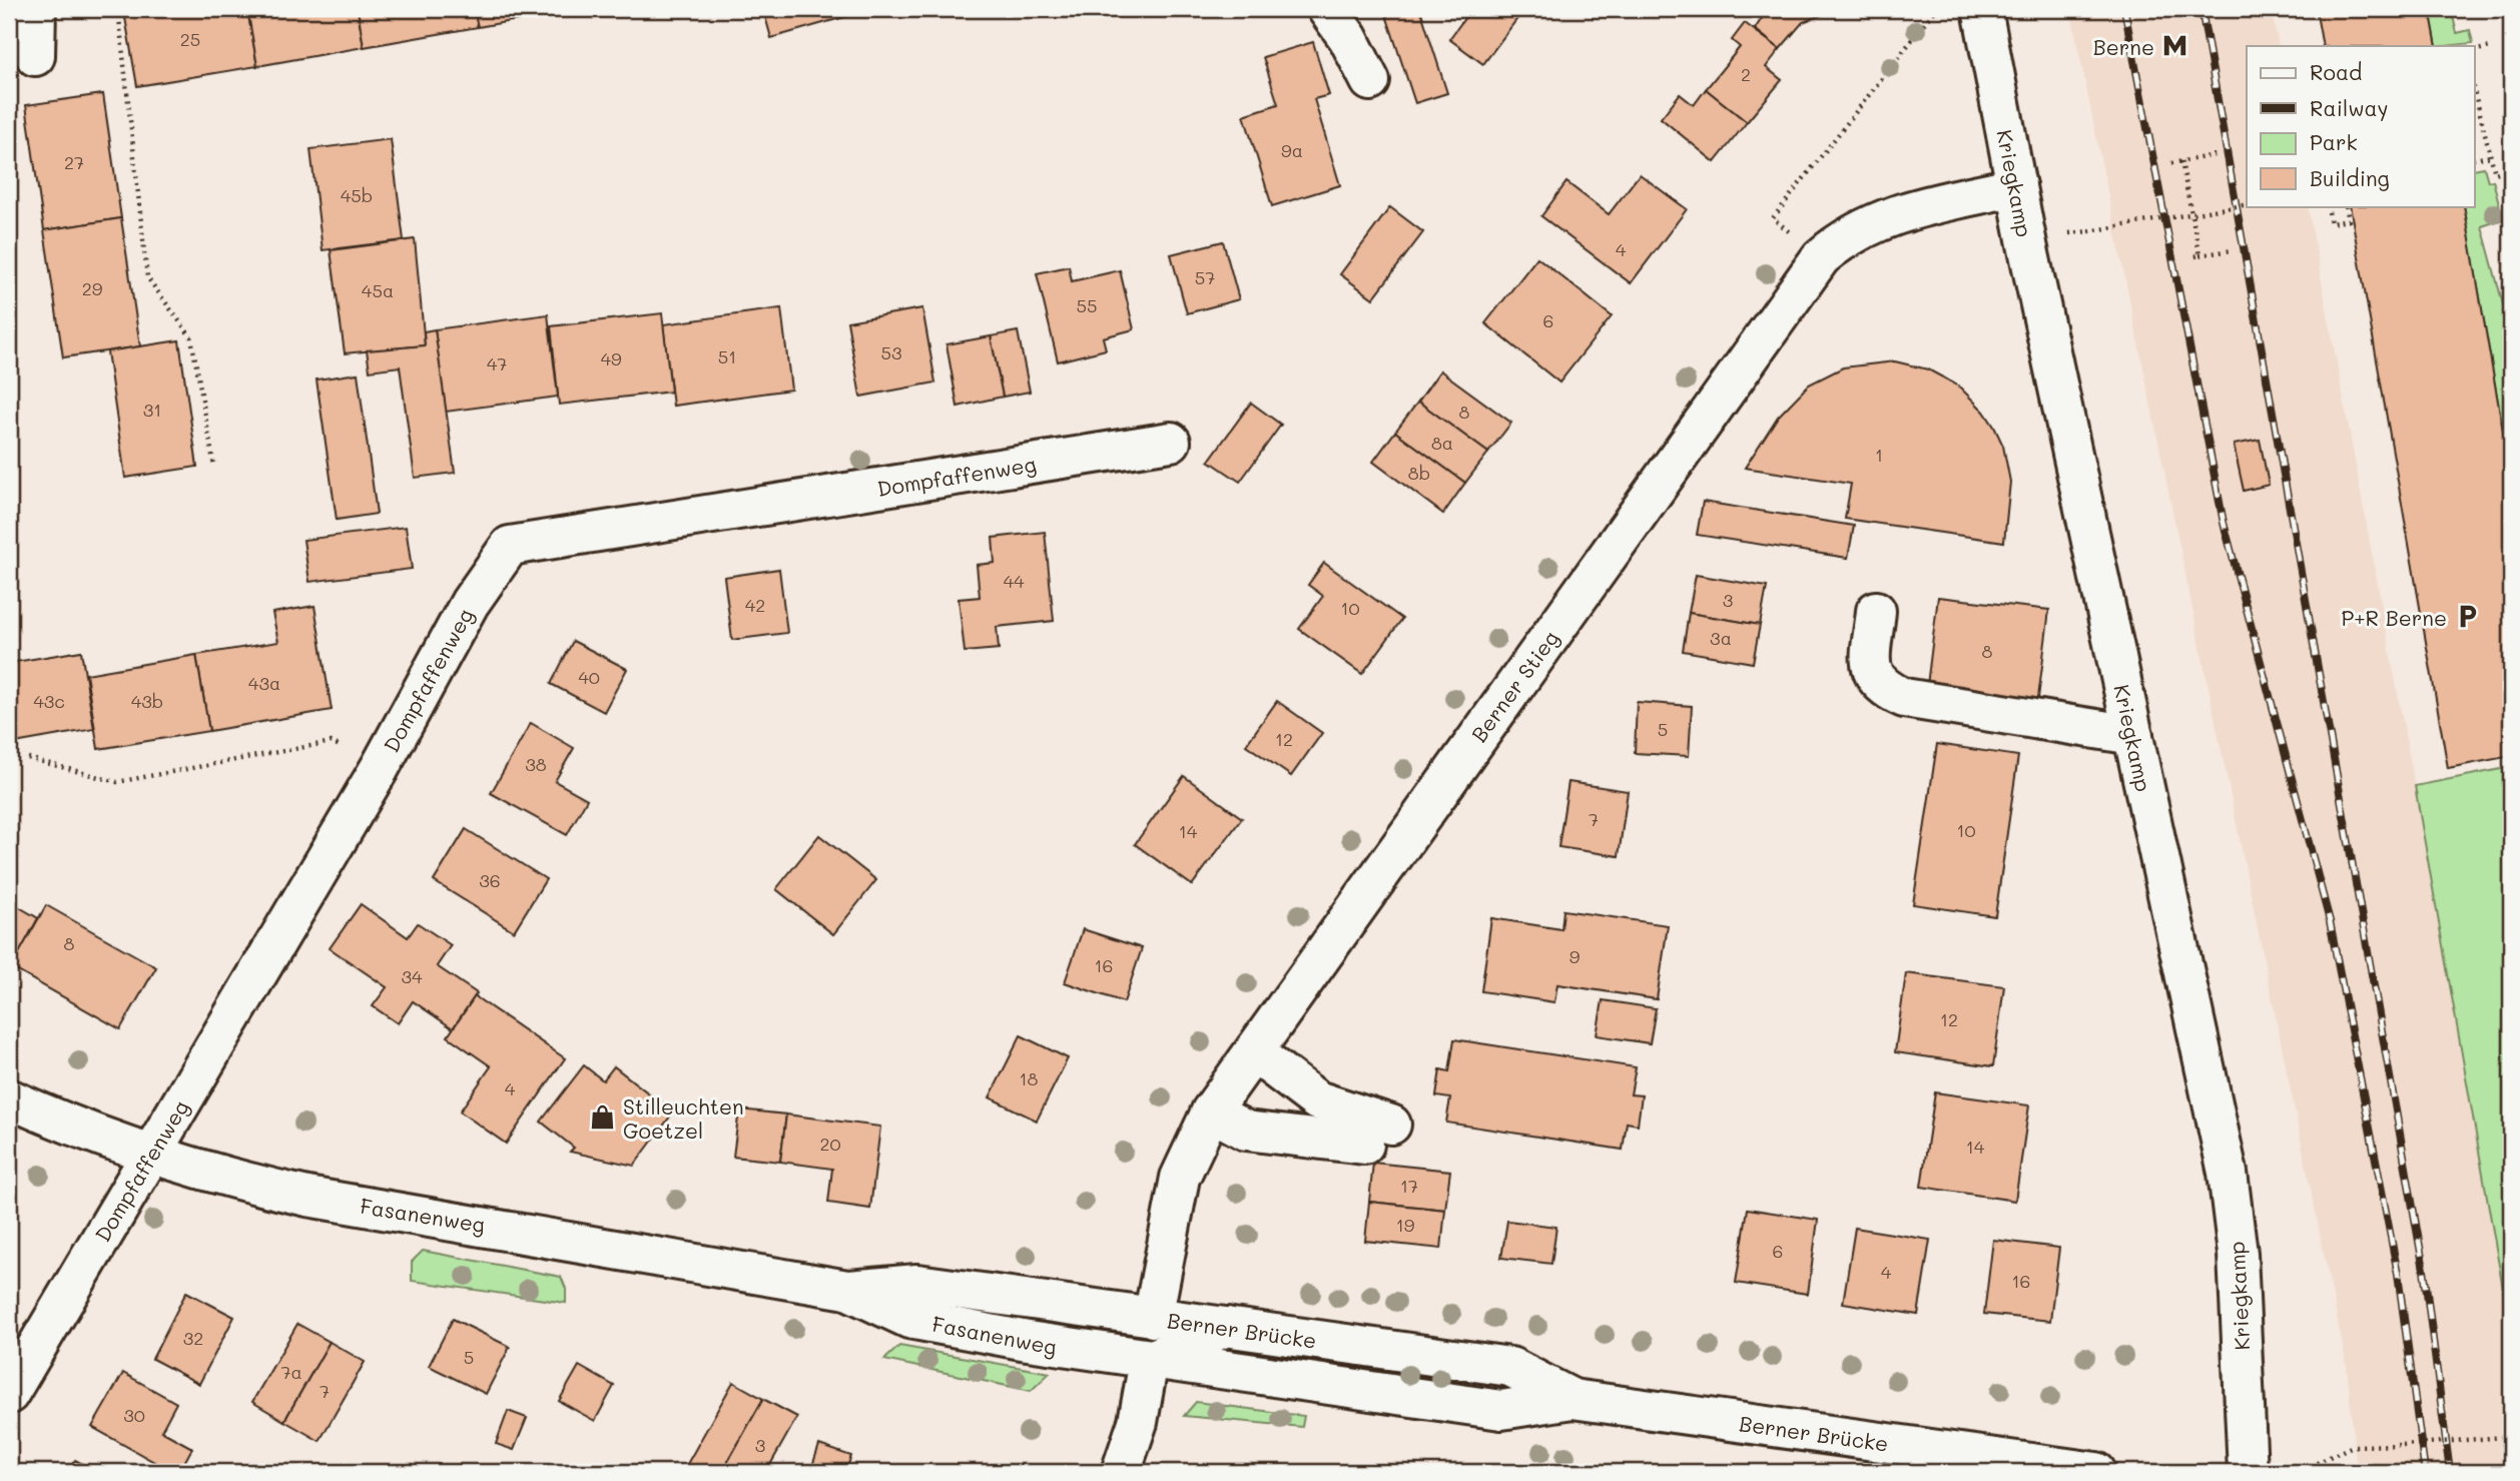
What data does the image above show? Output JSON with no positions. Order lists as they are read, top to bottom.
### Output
{
  "streets": {
    "street": [
      "Kriegkamp",
      "Dompfaffenweg",
      "Berner Stieg",
      "Fasanenweg",
      "Berner Brücke"
    ]
  },
  "crossings": [
    ["Kriegkamp", "Berner Stieg"],
    ["Dompfaffenweg", "Fasanenweg"],
    ["Berner Stieg", "Fasanenweg"],
    ["Berner Stieg", "Berner Brücke"],
    ["Fasanenweg", "Berner Brücke"]
  ],
  "places": {
    "metro station": ["Berne"],
    "parking": ["P+R Berne"],
    "shop": ["Stilleuchten Goetzel"]
  },
  "house_numbers": [
    "25",
    "2",
    "9a",
    "27",
    "45b",
    "4",
    "57",
    "29",
    "45a",
    "55",
    "6",
    "53",
    "51",
    "49",
    "47",
    "31",
    "8",
    "8a",
    "1",
    "8b",
    "44",
    "3",
    "42",
    "10",
    "3a",
    "8",
    "40",
    "43a",
    "43c",
    "43b",
    "5",
    "12",
    "38",
    "7",
    "10",
    "14",
    "36",
    "8",
    "9",
    "16",
    "34",
    "12",
    "18",
    "4",
    "20",
    "14",
    "17",
    "19",
    "6",
    "4",
    "16",
    "32",
    "5",
    "7a",
    "7",
    "30",
    "3"
  ],
  "legend": [
    "Road",
    "Railway",
    "Park",
    "Building"
  ]
}
